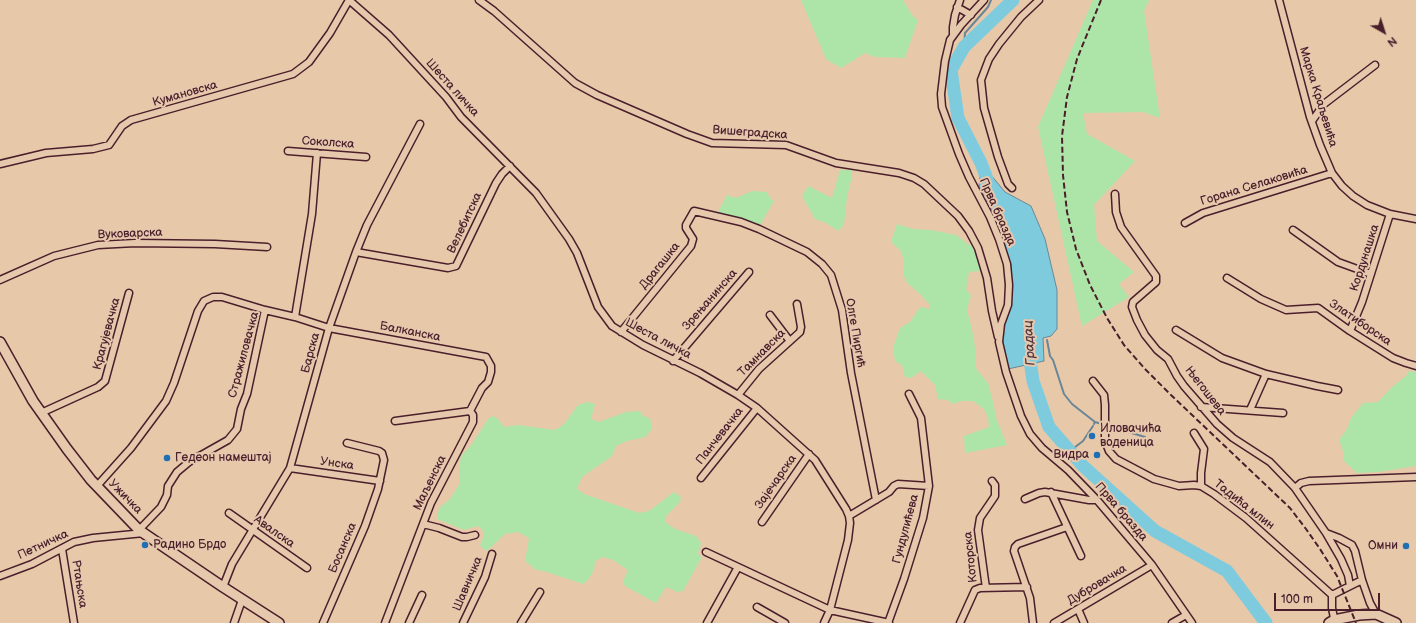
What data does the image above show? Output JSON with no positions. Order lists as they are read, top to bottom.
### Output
{
  "streets": {
    "main road": ["Ужичка"],
    "street": [
      "Шеста личка",
      "Кумановска",
      "Марка Краљевића",
      "Вишеградска",
      "Соколска",
      "Горана Селаковића",
      "Прва бразда",
      "Велебитска",
      "Вуковарска",
      "Кордунашка",
      "Драгашка",
      "Зрењанинска",
      "Златиборска",
      "Балканска",
      "Олге Пиргић",
      "Крагујевачка",
      "Барска",
      "Тамнавска",
      "Стражиловачка",
      "Његошева",
      "Панчевачка",
      "Унска",
      "Зајечарска",
      "Маљенска",
      "Тадића млин",
      "Гундулићева",
      "Авалска",
      "Петничка",
      "Босанска",
      "Которска",
      "Ртањска",
      "Шавничка",
      "Дубровачка"
    ]
  },
  "crossings": [
    ["Шеста личка", "Кумановска"],
    ["Шеста личка", "Велебитска"],
    ["Шеста личка", "Драгашка"],
    ["Шеста личка", "Зрењанинска"],
    ["Шеста личка", "Тамнавска"],
    ["Шеста личка", "Панчевачка"],
    ["Шеста личка", "Зајечарска"],
    ["Марка Краљевића", "Горана Селаковића"],
    ["Марка Краљевића", "Кордунашка"],
    ["Вишеградска", "Прва бразда"],
    ["Прва бразда", "Дубровачка"],
    ["Велебитска", "Барска"],
    ["Кордунашка", "Златиборска"],
    ["Драгашка", "Олге Пиргић"],
    ["Балканска", "Барска"],
    ["Балканска", "Стражиловачка"],
    ["Балканска", "Маљенска"],
    ["Крагујевачка", "Ужичка"],
    ["Барска", "Стражиловачка"],
    ["Барска", "Унска"],
    ["Барска", "Ужичка"],
    ["Барска", "Авалска"],
    ["Стражиловачка", "Ужичка"],
    ["Стражиловачка", "Петничка"],
    ["Унска", "Босанска"],
    ["Ужичка", "Петничка"],
    ["Петничка", "Ртањска"]
  ],
  "water": ["Градац"],
  "places": [
    "Иловачића воденица",
    "Видра",
    "Гедеон намештај",
    "Радино Брдо",
    "Омни"
  ],
  "scale_bar": "100 m",
  "north": "bottom right"
}
